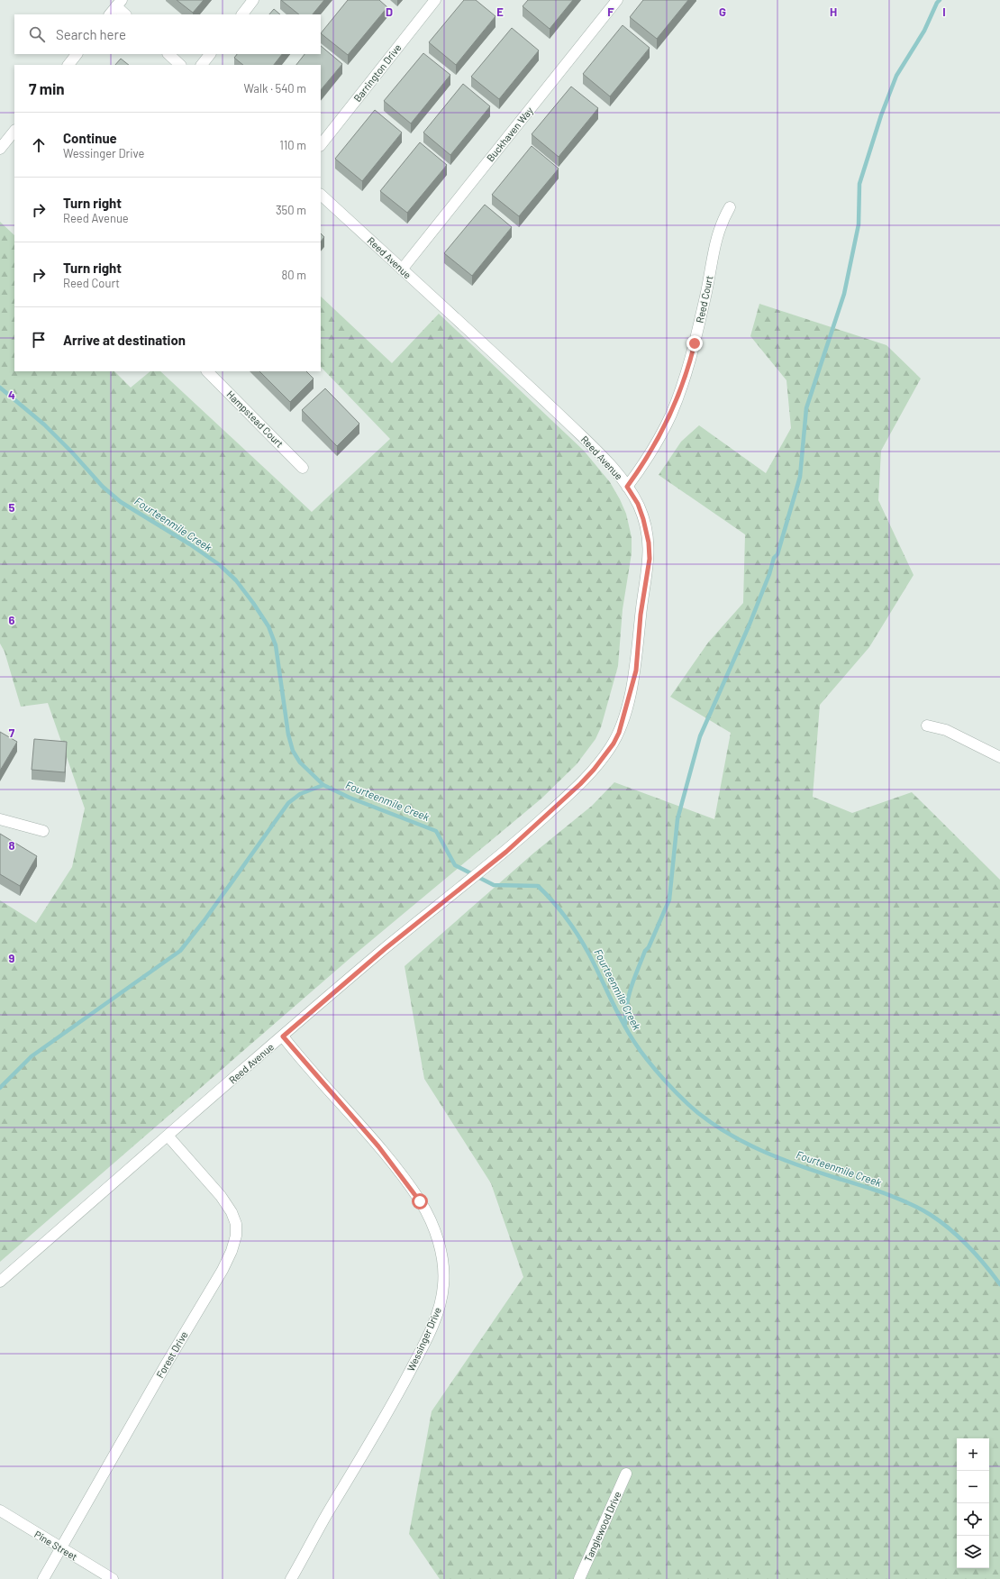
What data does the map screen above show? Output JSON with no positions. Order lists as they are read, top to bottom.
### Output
{
  "streets": {
    "street": [
      "Barrington Drive",
      "Buckhaven Way",
      "Reed Avenue",
      "Reed Court",
      "Hampstead Court",
      "Wessinger Drive",
      "Forest Drive",
      "Tanglewood Drive",
      "Pine Street"
    ]
  },
  "crossings": [
    ["Buckhaven Way", "Reed Avenue"],
    ["Reed Avenue", "Reed Court"],
    ["Reed Avenue", "Wessinger Drive"],
    ["Reed Avenue", "Forest Drive"],
    ["Forest Drive", "Pine Street"]
  ],
  "water": ["Fourteenmile Creek"],
  "page": {
    "search": "Search here",
    "heading": ["7 min", "Walk · 540 m"],
    "list": [
      ["Continue", "Wessinger Drive", "110 m"],
      ["Turn right", "Reed Avenue", "350 m"],
      ["Turn right", "Reed Court", "80 m"],
      "Arrive at destination"
    ],
    "map_buttons": ["+", "−"]
  },
  "grid": {
    "columns": [
      "D",
      "E",
      "F",
      "G",
      "H",
      "I"
    ],
    "rows": [
      "4",
      "5",
      "6",
      "7",
      "8",
      "9"
    ]
  }
}
